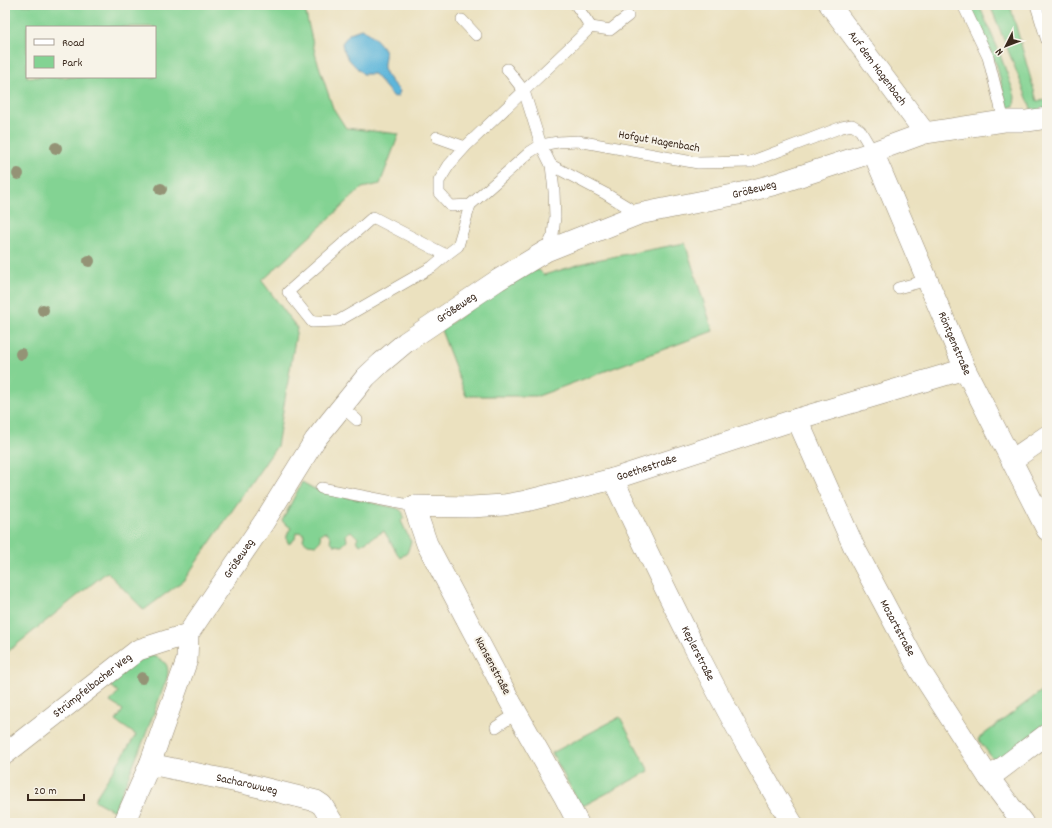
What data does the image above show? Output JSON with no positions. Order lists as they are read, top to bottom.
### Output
{
  "streets": {
    "street": [
      "Auf dem Hagenbach",
      "Größeweg",
      "Röntgenstraße",
      "Goethestraße",
      "Mozartstraße",
      "Keplerstraße",
      "Nansenstraße",
      "Strümpfelbacher Weg",
      "Sacharowweg"
    ],
    "lane": ["Hofgut Hagenbach"]
  },
  "crossings": [
    ["Auf dem Hagenbach", "Größeweg"],
    ["Hofgut Hagenbach", "Größeweg"],
    ["Hofgut Hagenbach", "Röntgenstraße"],
    ["Größeweg", "Röntgenstraße"],
    ["Größeweg", "Strümpfelbacher Weg"],
    ["Röntgenstraße", "Goethestraße"],
    ["Goethestraße", "Mozartstraße"],
    ["Goethestraße", "Keplerstraße"],
    ["Goethestraße", "Nansenstraße"]
  ],
  "legend": ["Road", "Park"],
  "scale_bar": "20 m",
  "north": "bottom left"
}
